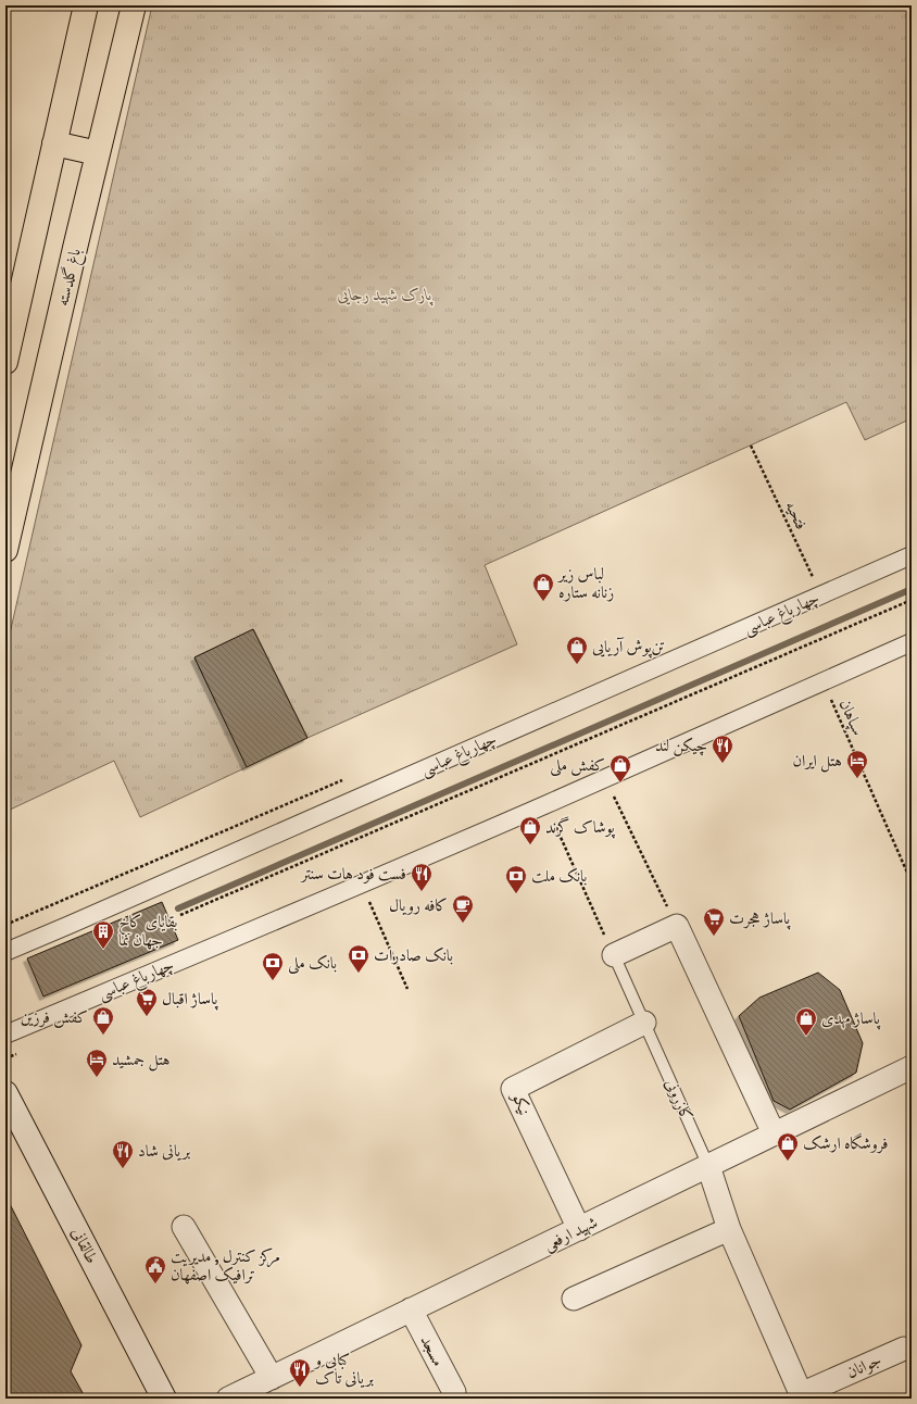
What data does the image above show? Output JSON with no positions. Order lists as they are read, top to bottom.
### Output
{
  "streets": {
    "main road": ["باغ گلدسته", "طالقانی"],
    "street": [
      "چهارباغ عباسی",
      "کازرونی",
      "نیکو",
      "شهید ارفعی",
      "مسجد",
      "جوانان"
    ],
    "path": ["فتحیه", "سپاهان"]
  },
  "crossings": [
    ["فتحیه", "چهارباغ عباسی"],
    ["چهارباغ عباسی", "سپاهان"],
    ["کازرونی", "نیکو"],
    ["کازرونی", "شهید ارفعی"],
    ["کازرونی", "جوانان"],
    ["نیکو", "شهید ارفعی"],
    ["شهید ارفعی", "مسجد"]
  ],
  "parks": ["پارک شهید رجایی"],
  "places": {
    "shop": [
      "لباس زیر زنانه ستاره",
      "تن‌پوش آریایی",
      "کفش ملی",
      "پوشاک گرند",
      "کفش فرزین",
      "پاساژ مهدی",
      "فروشگاه ارشک"
    ],
    "restaurant": [
      "چیکن لند",
      "فست فود هات سنتر",
      "بریانی شاد",
      "کبابی و بریانی تاک"
    ],
    "hotel": ["هتل ایران", "هتل جمشید"],
    "bank": ["بانک ملت", "بانک صادرات", "بانک ملی"],
    "cafe": ["کافه رویال"],
    "supermarket": ["پاساژ هجرت", "پاساژ اقبال"],
    "building": ["بقایای کاخ جهان نما"],
    "public building": ["مرکز کنترل , مدیریت ترافیک اصفهان"]
  }
}
